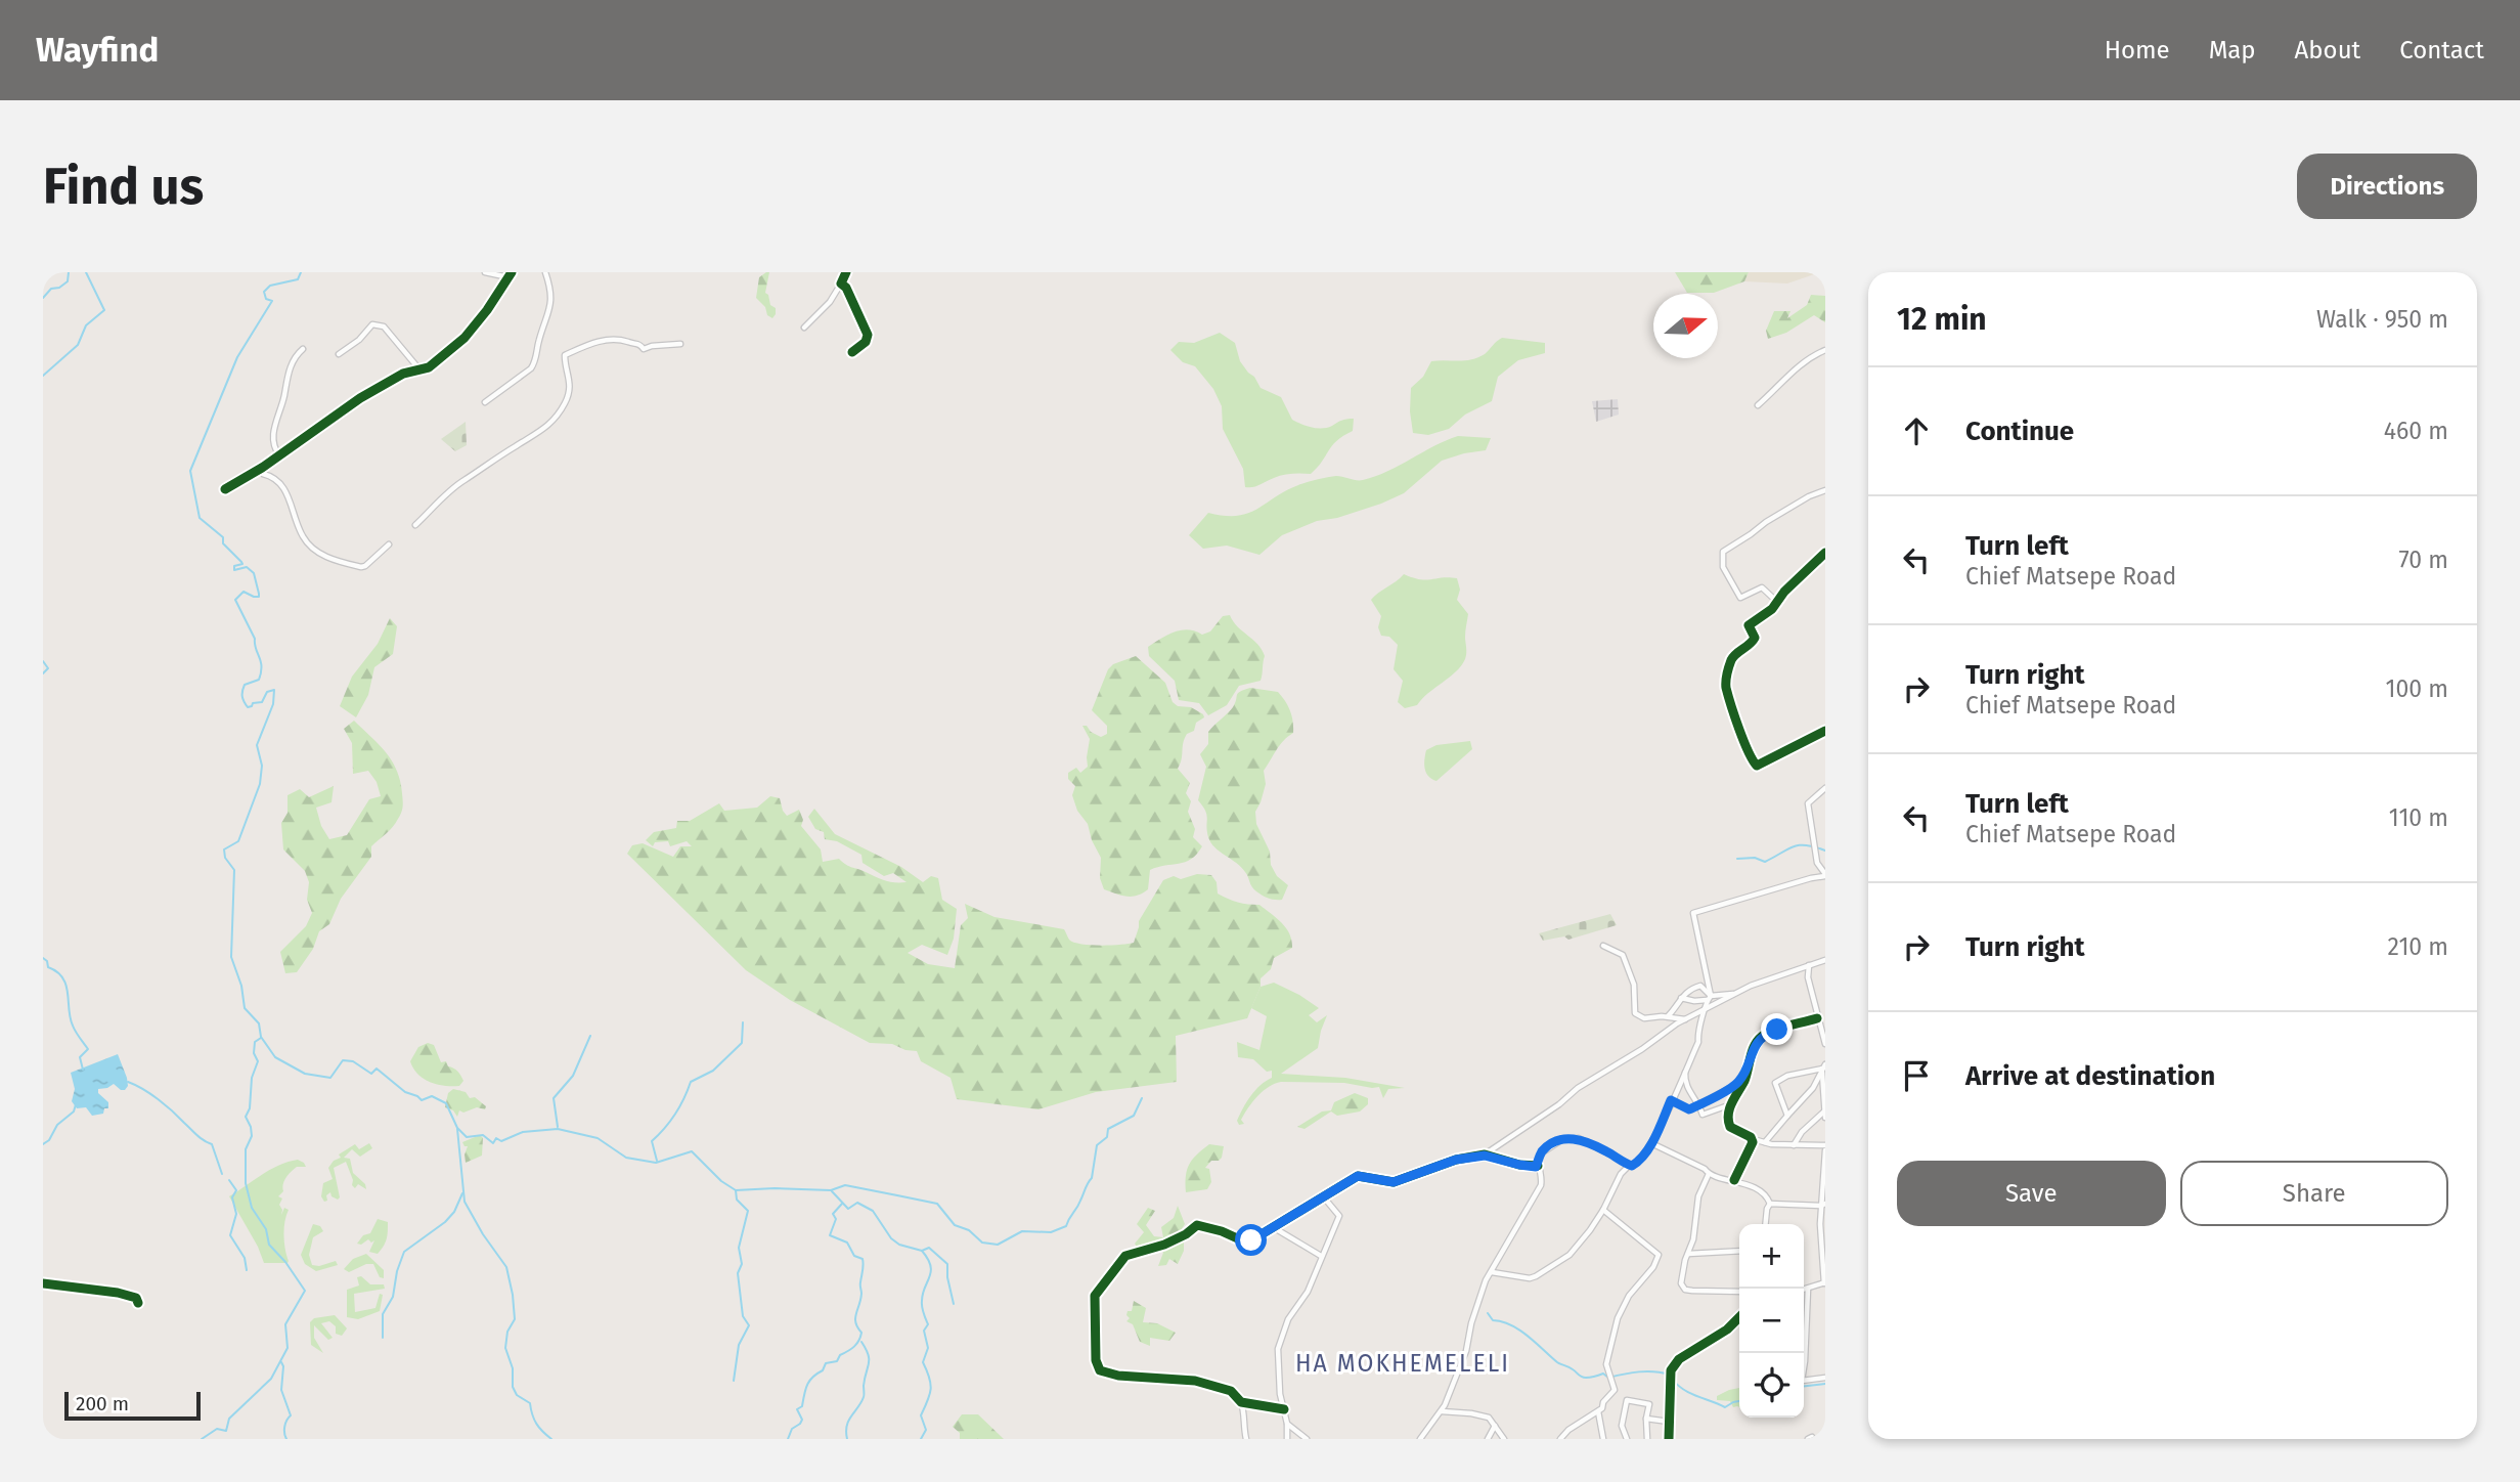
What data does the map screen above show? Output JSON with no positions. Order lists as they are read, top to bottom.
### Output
{
  "districts": ["HA MOKHEMELELI"],
  "scale_bar": "200 m",
  "north": "right",
  "page": {
    "header": "Wayfind",
    "nav": [
      "Home",
      "Map",
      "About",
      "Contact"
    ],
    "buttons": [
      "Directions",
      ["Save", "Share"]
    ],
    "title": "Find us",
    "heading": ["12 min", "Walk · 950 m"],
    "list": [
      ["Continue", "460 m"],
      ["Turn left", "Chief Matsepe Road", "70 m"],
      ["Turn right", "Chief Matsepe Road", "100 m"],
      ["Turn left", "Chief Matsepe Road", "110 m"],
      ["Turn right", "210 m"],
      "Arrive at destination"
    ],
    "map_buttons": ["+", "−"],
    "scale": "200 m"
  }
}
